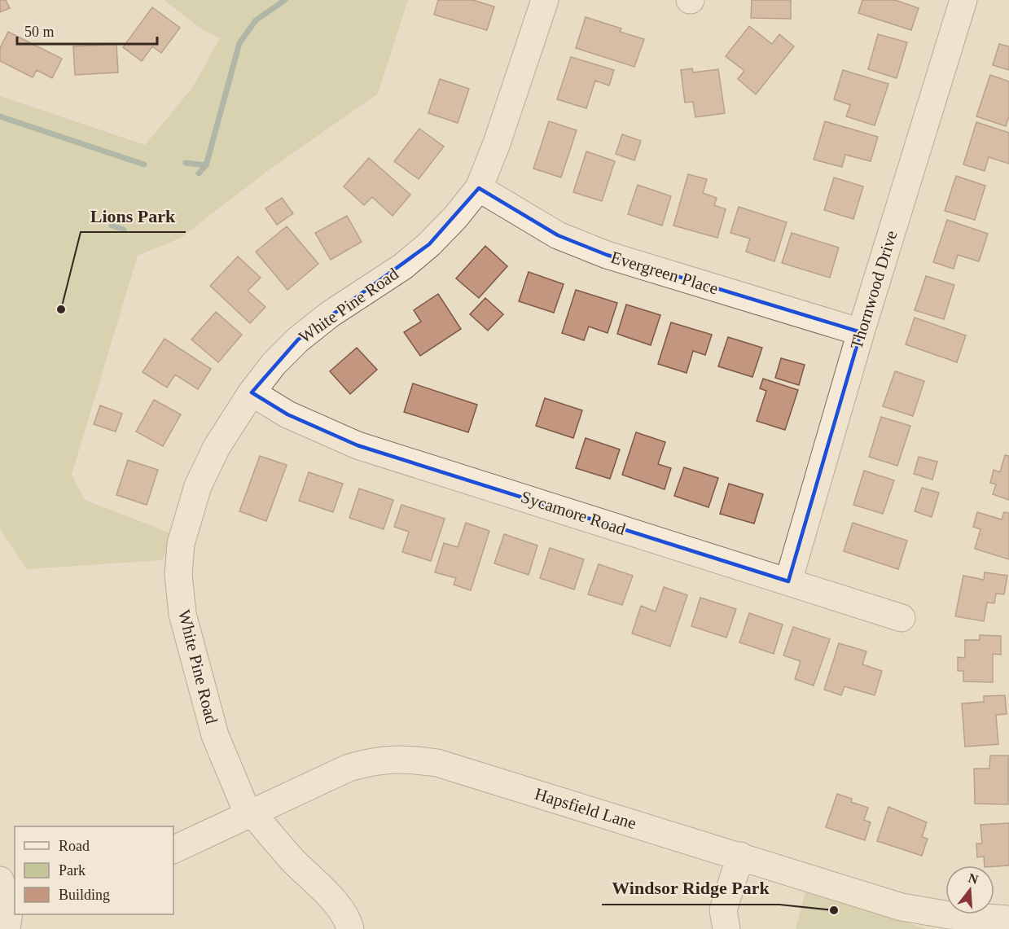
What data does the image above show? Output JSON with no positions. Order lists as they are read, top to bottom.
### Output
{
  "streets": {
    "street": [
      "Evergreen Place",
      "Thornwood Drive",
      "White Pine Road",
      "Sycamore Road",
      "Hapsfield Lane"
    ]
  },
  "crossings": [
    ["Evergreen Place", "Thornwood Drive"],
    ["Evergreen Place", "White Pine Road"],
    ["Thornwood Drive", "Sycamore Road"],
    ["White Pine Road", "Sycamore Road"],
    ["White Pine Road", "Hapsfield Lane"]
  ],
  "places": ["Lions Park", "Windsor Ridge Park"],
  "legend": ["Road", "Park", "Building"],
  "scale_bar": "50 m",
  "north": "top"
}
